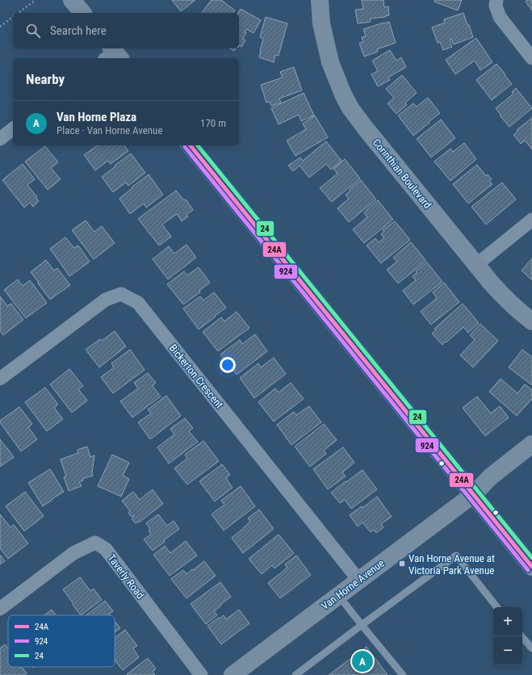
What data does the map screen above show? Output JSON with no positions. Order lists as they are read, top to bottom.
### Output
{
  "streets": {
    "street": [
      "Corinthian Boulevard",
      "Bickerton Crescent",
      "Taverly Road",
      "Van Horne Avenue"
    ]
  },
  "crossings": [
    ["Bickerton Crescent", "Van Horne Avenue"]
  ],
  "places": {
    "transit": ["Van Horne Avenue at Victoria Park Avenue"]
  },
  "lines": ["transit line 24A", "transit line 24", "transit line 924"],
  "legend": ["24A", "924", "24"],
  "page": {
    "search": "Search here",
    "heading": "Nearby",
    "list": [
      {
        "mark": "A",
        "name": "Van Horne Plaza",
        "note": "Place · Van Horne Avenue",
        "value": "170 m"
      }
    ],
    "map_buttons": ["+", "−"],
    "pins": "A"
  }
}
